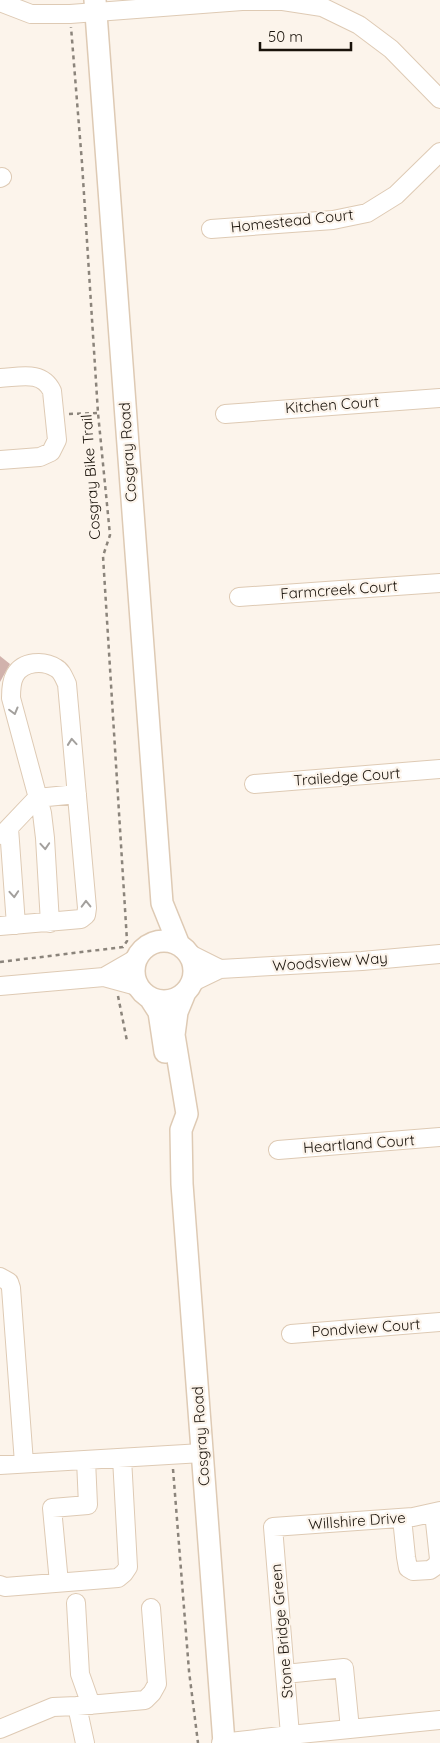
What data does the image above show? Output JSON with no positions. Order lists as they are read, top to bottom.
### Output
{
  "streets": {
    "main road": ["Cosgray Road"],
    "street": [
      "Homestead Court",
      "Kitchen Court",
      "Farmcreek Court",
      "Trailedge Court",
      "Woodsview Way",
      "Heartland Court",
      "Pondview Court",
      "Willshire Drive",
      "Stone Bridge Green"
    ],
    "path": ["Cosgray Bike Trail"]
  },
  "crossings": [
    ["Cosgray Road", "Woodsview Way"],
    ["Willshire Drive", "Stone Bridge Green"]
  ],
  "scale_bar": "50 m"
}
